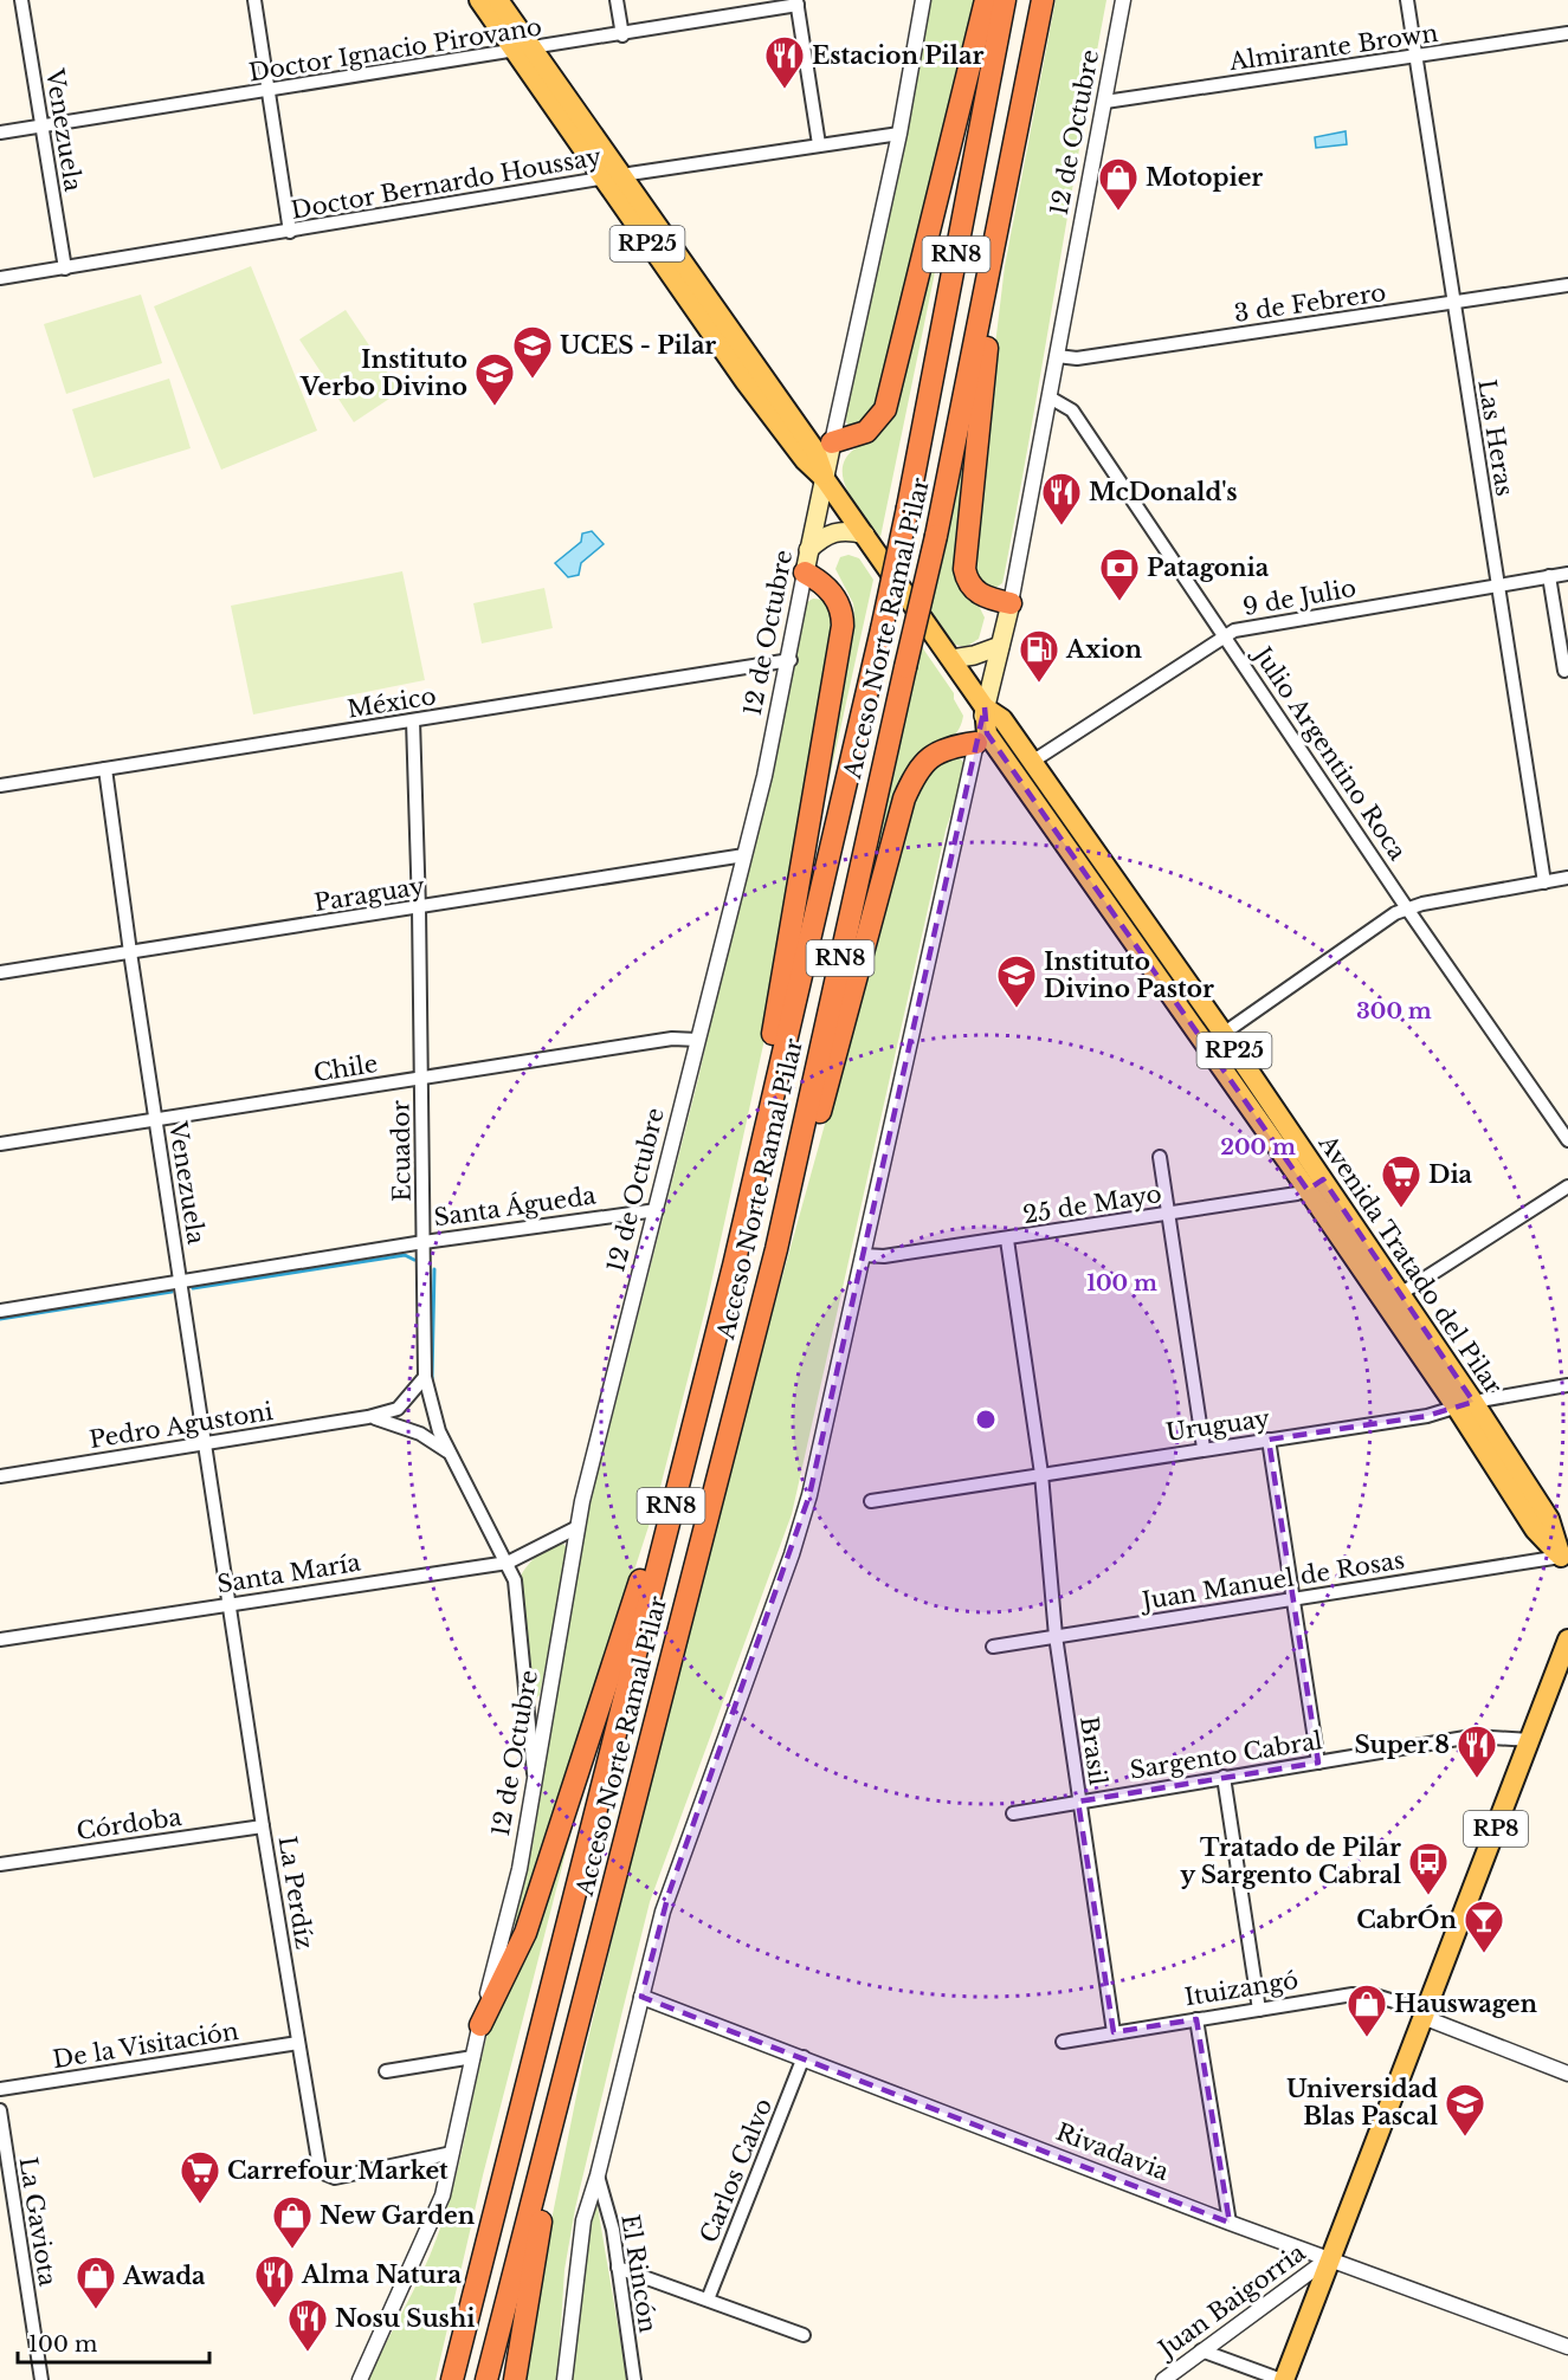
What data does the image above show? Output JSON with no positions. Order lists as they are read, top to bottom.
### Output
{
  "streets": {
    "highway": ["RN8", "Acceso Norte Ramal Pilar"],
    "main road": [
      "12 de Octubre",
      "RP25",
      "Avenida Tratado del Pilar",
      "RP8"
    ],
    "street": [
      "Almirante Brown",
      "Doctor Ignacio Pirovano",
      "Venezuela",
      "Doctor Bernardo Houssay",
      "3 de Febrero",
      "Las Heras",
      "9 de Julio",
      "México",
      "Julio Argentino Roca",
      "Paraguay",
      "Chile",
      "Ecuador",
      "25 de Mayo",
      "Santa Águeda",
      "Pedro Agustoni",
      "Uruguay",
      "Santa María",
      "Juan Manuel de Rosas",
      "Brasil",
      "Sargento Cabral",
      "Córdoba",
      "La Perdíz",
      "Ituizangó",
      "De la Visitación",
      "Rivadavia",
      "Carlos Calvo",
      "La Gaviota",
      "El Rincón",
      "Juan Baigorria"
    ]
  },
  "crossings": [
    ["Almirante Brown", "12 de Octubre"],
    ["Almirante Brown", "Las Heras"],
    ["Doctor Ignacio Pirovano", "Venezuela"],
    ["Doctor Ignacio Pirovano", "RP25"],
    ["Venezuela", "Doctor Bernardo Houssay"],
    ["Venezuela", "México"],
    ["Venezuela", "Paraguay"],
    ["Venezuela", "Chile"],
    ["Venezuela", "Santa Águeda"],
    ["Venezuela", "Pedro Agustoni"],
    ["Venezuela", "Santa María"],
    ["Venezuela", "La Perdíz"],
    ["12 de Octubre", "Doctor Bernardo Houssay"],
    ["12 de Octubre", "RP25"],
    ["12 de Octubre", "3 de Febrero"],
    ["12 de Octubre", "México"],
    ["12 de Octubre", "Julio Argentino Roca"],
    ["12 de Octubre", "Paraguay"],
    ["12 de Octubre", "Chile"],
    ["12 de Octubre", "Ecuador"],
    ["12 de Octubre", "25 de Mayo"],
    ["12 de Octubre", "Santa Águeda"],
    ["12 de Octubre", "Avenida Tratado del Pilar"],
    ["12 de Octubre", "Santa María"],
    ["12 de Octubre", "La Perdíz"],
    ["12 de Octubre", "Rivadavia"],
    ["12 de Octubre", "El Rincón"],
    ["Doctor Bernardo Houssay", "RP25"],
    ["RP25", "Avenida Tratado del Pilar"],
    ["3 de Febrero", "Las Heras"],
    ["Las Heras", "9 de Julio"],
    ["9 de Julio", "Julio Argentino Roca"],
    ["9 de Julio", "Avenida Tratado del Pilar"],
    ["México", "Ecuador"],
    ["Paraguay", "Ecuador"],
    ["Chile", "Ecuador"],
    ["Ecuador", "Santa Águeda"],
    ["Ecuador", "Pedro Agustoni"],
    ["Ecuador", "Santa María"],
    ["25 de Mayo", "Avenida Tratado del Pilar"],
    ["25 de Mayo", "Brasil"],
    ["Avenida Tratado del Pilar", "Uruguay"],
    ["Avenida Tratado del Pilar", "Juan Manuel de Rosas"],
    ["Uruguay", "Brasil"],
    ["Santa María", "La Perdíz"],
    ["Juan Manuel de Rosas", "Brasil"],
    ["Brasil", "Sargento Cabral"],
    ["Brasil", "Ituizangó"],
    ["Sargento Cabral", "RP8"],
    ["Córdoba", "La Perdíz"],
    ["RP8", "Ituizangó"],
    ["RP8", "Rivadavia"],
    ["RP8", "Juan Baigorria"],
    ["La Perdíz", "De la Visitación"],
    ["Rivadavia", "Carlos Calvo"],
    ["Rivadavia", "Juan Baigorria"]
  ],
  "places": {
    "restaurant": [
      "Estacion Pilar",
      "McDonald's",
      "Super 8",
      "Alma Natura",
      "Nosu Sushi"
    ],
    "shop": [
      "Motopier",
      "Hauswagen",
      "New Garden",
      "Awada"
    ],
    "school or university": [
      "UCES - Pilar",
      "Instituto Verbo Divino",
      "Instituto Divino Pastor",
      "Universidad Blas Pascal"
    ],
    "bank": ["Patagonia"],
    "fuel station": ["Axion"],
    "supermarket": ["Dia", "Carrefour Market"],
    "bus stop": ["Tratado de Pilar y Sargento Cabral"],
    "bar": ["CabrÓn"]
  },
  "scale_bar": "100 m",
  "rings": ["300 m", "200 m", "100 m"]
}
